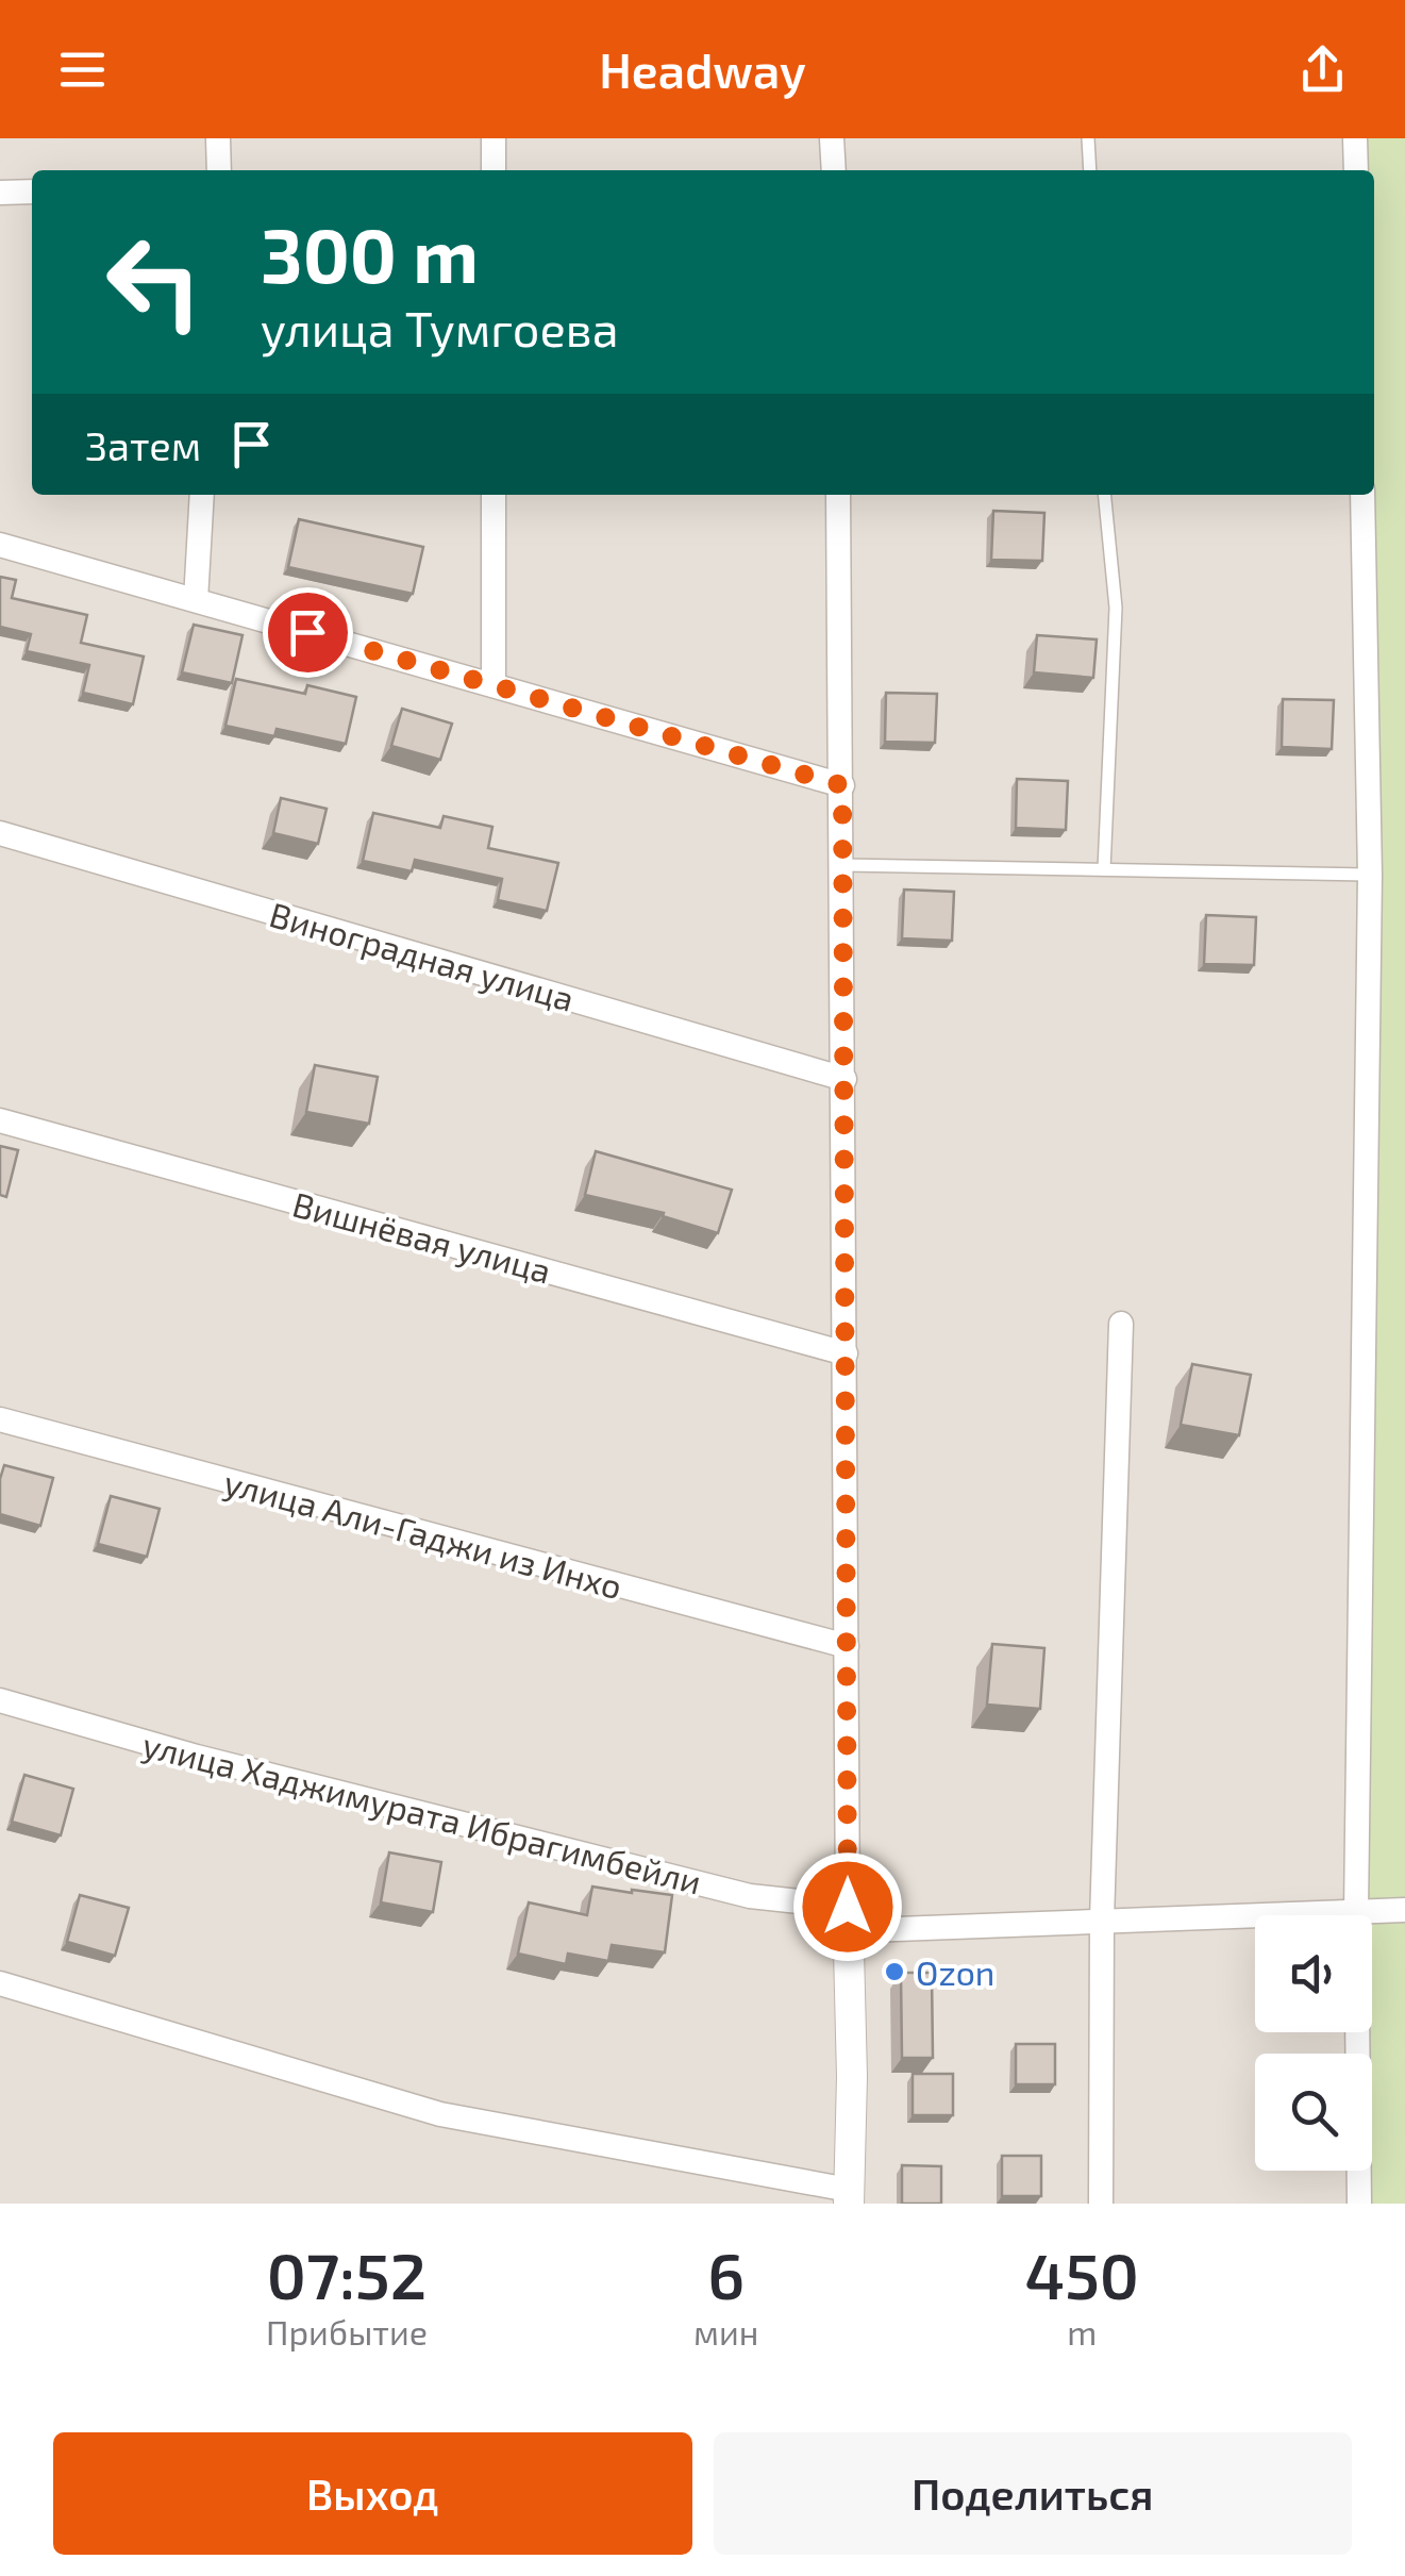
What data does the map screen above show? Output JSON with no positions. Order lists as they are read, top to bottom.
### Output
{
  "streets": {
    "street": [
      "Виноградная улица",
      "Вишнёвая улица",
      "улица Али-Гаджи из Инхо",
      "улица Хаджимурата Ибрагимбейли"
    ]
  },
  "places": ["Ozon"],
  "page": {
    "header": "Headway",
    "turn": ["300 m", "улица Тумгоева"],
    "then": "Затем",
    "eta": [
      "07:52",
      "Прибытие",
      "6",
      "мин",
      "450",
      "m"
    ],
    "buttons": ["Выход", "Поделиться"]
  }
}
